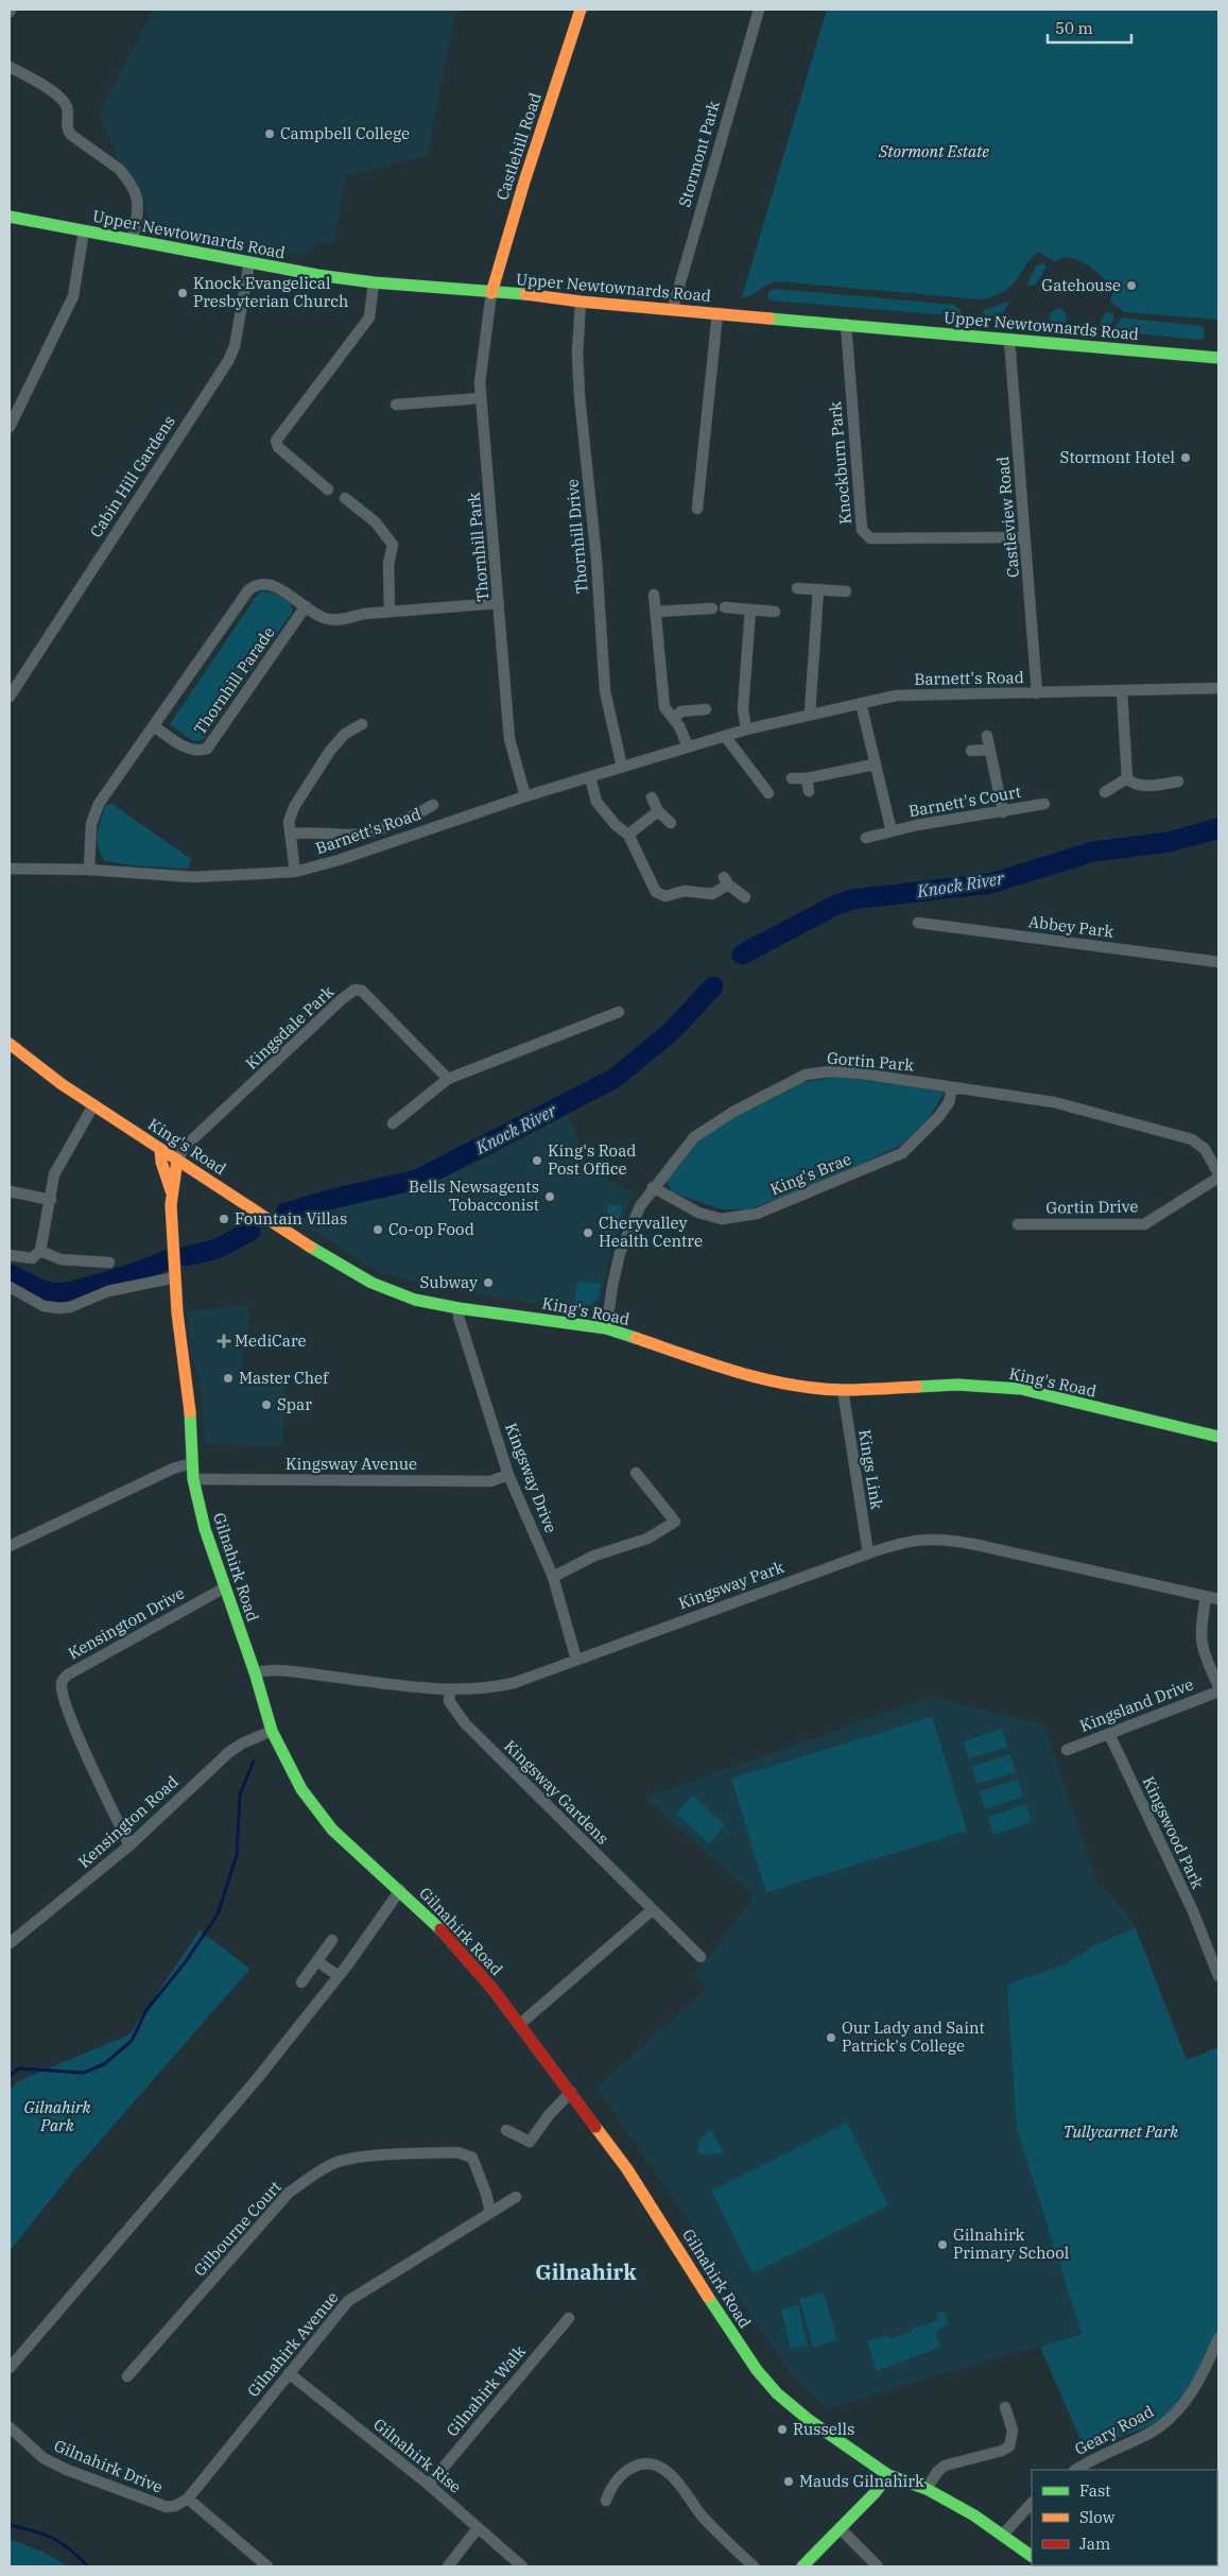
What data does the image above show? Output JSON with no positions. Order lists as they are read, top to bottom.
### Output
{
  "streets": {
    "main road": [
      "Castlehill Road",
      "Upper Newtownards Road",
      "King's Road",
      "Gilnahirk Road"
    ],
    "street": [
      "Stormont Park",
      "Knockburn Park",
      "Cabin Hill Gardens",
      "Castleview Road",
      "Thornhill Drive",
      "Thornhill Park",
      "Barnett's Road",
      "Thornhill Parade",
      "Barnett's Court",
      "Abbey Park",
      "Kingsdale Park",
      "Gortin Park",
      "King's Brae",
      "Gortin Drive",
      "Kingsway Avenue",
      "Kings Link",
      "Kingsway Drive",
      "Kingsway Park",
      "Kensington Drive",
      "Kingsland Drive",
      "Kingsway Gardens",
      "Kensington Road",
      "Kingswood Park",
      "Gilbourne Court",
      "Gilnahirk Avenue",
      "Gilnahirk Walk",
      "Geary Road",
      "Gilnahirk Rise",
      "Gilnahirk Drive"
    ]
  },
  "crossings": [
    ["Castlehill Road", "Upper Newtownards Road"],
    ["Castlehill Road", "Thornhill Park"],
    ["Stormont Park", "Upper Newtownards Road"],
    ["Upper Newtownards Road", "Knockburn Park"],
    ["Upper Newtownards Road", "Cabin Hill Gardens"],
    ["Upper Newtownards Road", "Castleview Road"],
    ["Upper Newtownards Road", "Thornhill Drive"],
    ["Upper Newtownards Road", "Thornhill Park"],
    ["Knockburn Park", "Castleview Road"],
    ["Castleview Road", "Barnett's Road"],
    ["Thornhill Drive", "Barnett's Road"],
    ["Thornhill Park", "Barnett's Road"],
    ["Barnett's Road", "Barnett's Court"],
    ["Kingsdale Park", "King's Road"],
    ["Kingsdale Park", "Gilnahirk Road"],
    ["Gortin Park", "King's Road"],
    ["Gortin Park", "King's Brae"],
    ["King's Road", "Kings Link"],
    ["King's Road", "Kingsway Drive"],
    ["King's Road", "Gilnahirk Road"],
    ["Kingsway Avenue", "Kingsway Drive"],
    ["Kingsway Avenue", "Gilnahirk Road"],
    ["Kings Link", "Kingsway Park"],
    ["Kingsway Drive", "Kingsway Park"],
    ["Gilnahirk Road", "Kingsway Park"],
    ["Gilnahirk Road", "Kensington Drive"],
    ["Gilnahirk Road", "Kensington Road"],
    ["Kingsway Park", "Kingsway Gardens"],
    ["Kensington Drive", "Kensington Road"],
    ["Kingsland Drive", "Kingswood Park"],
    ["Gilbourne Court", "Gilnahirk Avenue"],
    ["Gilnahirk Avenue", "Gilnahirk Rise"],
    ["Gilnahirk Avenue", "Gilnahirk Drive"],
    ["Gilnahirk Walk", "Gilnahirk Rise"]
  ],
  "districts": ["Gilnahirk"],
  "water": ["Knock River"],
  "parks": ["Stormont Estate", "Gilnahirk Park", "Tullycarnet Park"],
  "places": {
    "other": [
      "Campbell College",
      "Gatehouse",
      "Knock Evangelical Presbyterian Church",
      "Stormont Hotel",
      "King's Road Post Office",
      "Bells Newsagents Tobacconist",
      "Fountain Villas",
      "Co-op Food",
      "Cheryvalley Health Centre",
      "Subway",
      "Master Chef",
      "Spar",
      "Our Lady and Saint Patrick's College",
      "Gilnahirk Primary School",
      "Russells",
      "Mauds Gilnahirk"
    ],
    "health": ["MediCare"]
  },
  "legend": ["Fast", "Slow", "Jam"],
  "scale_bar": "50 m"
}
